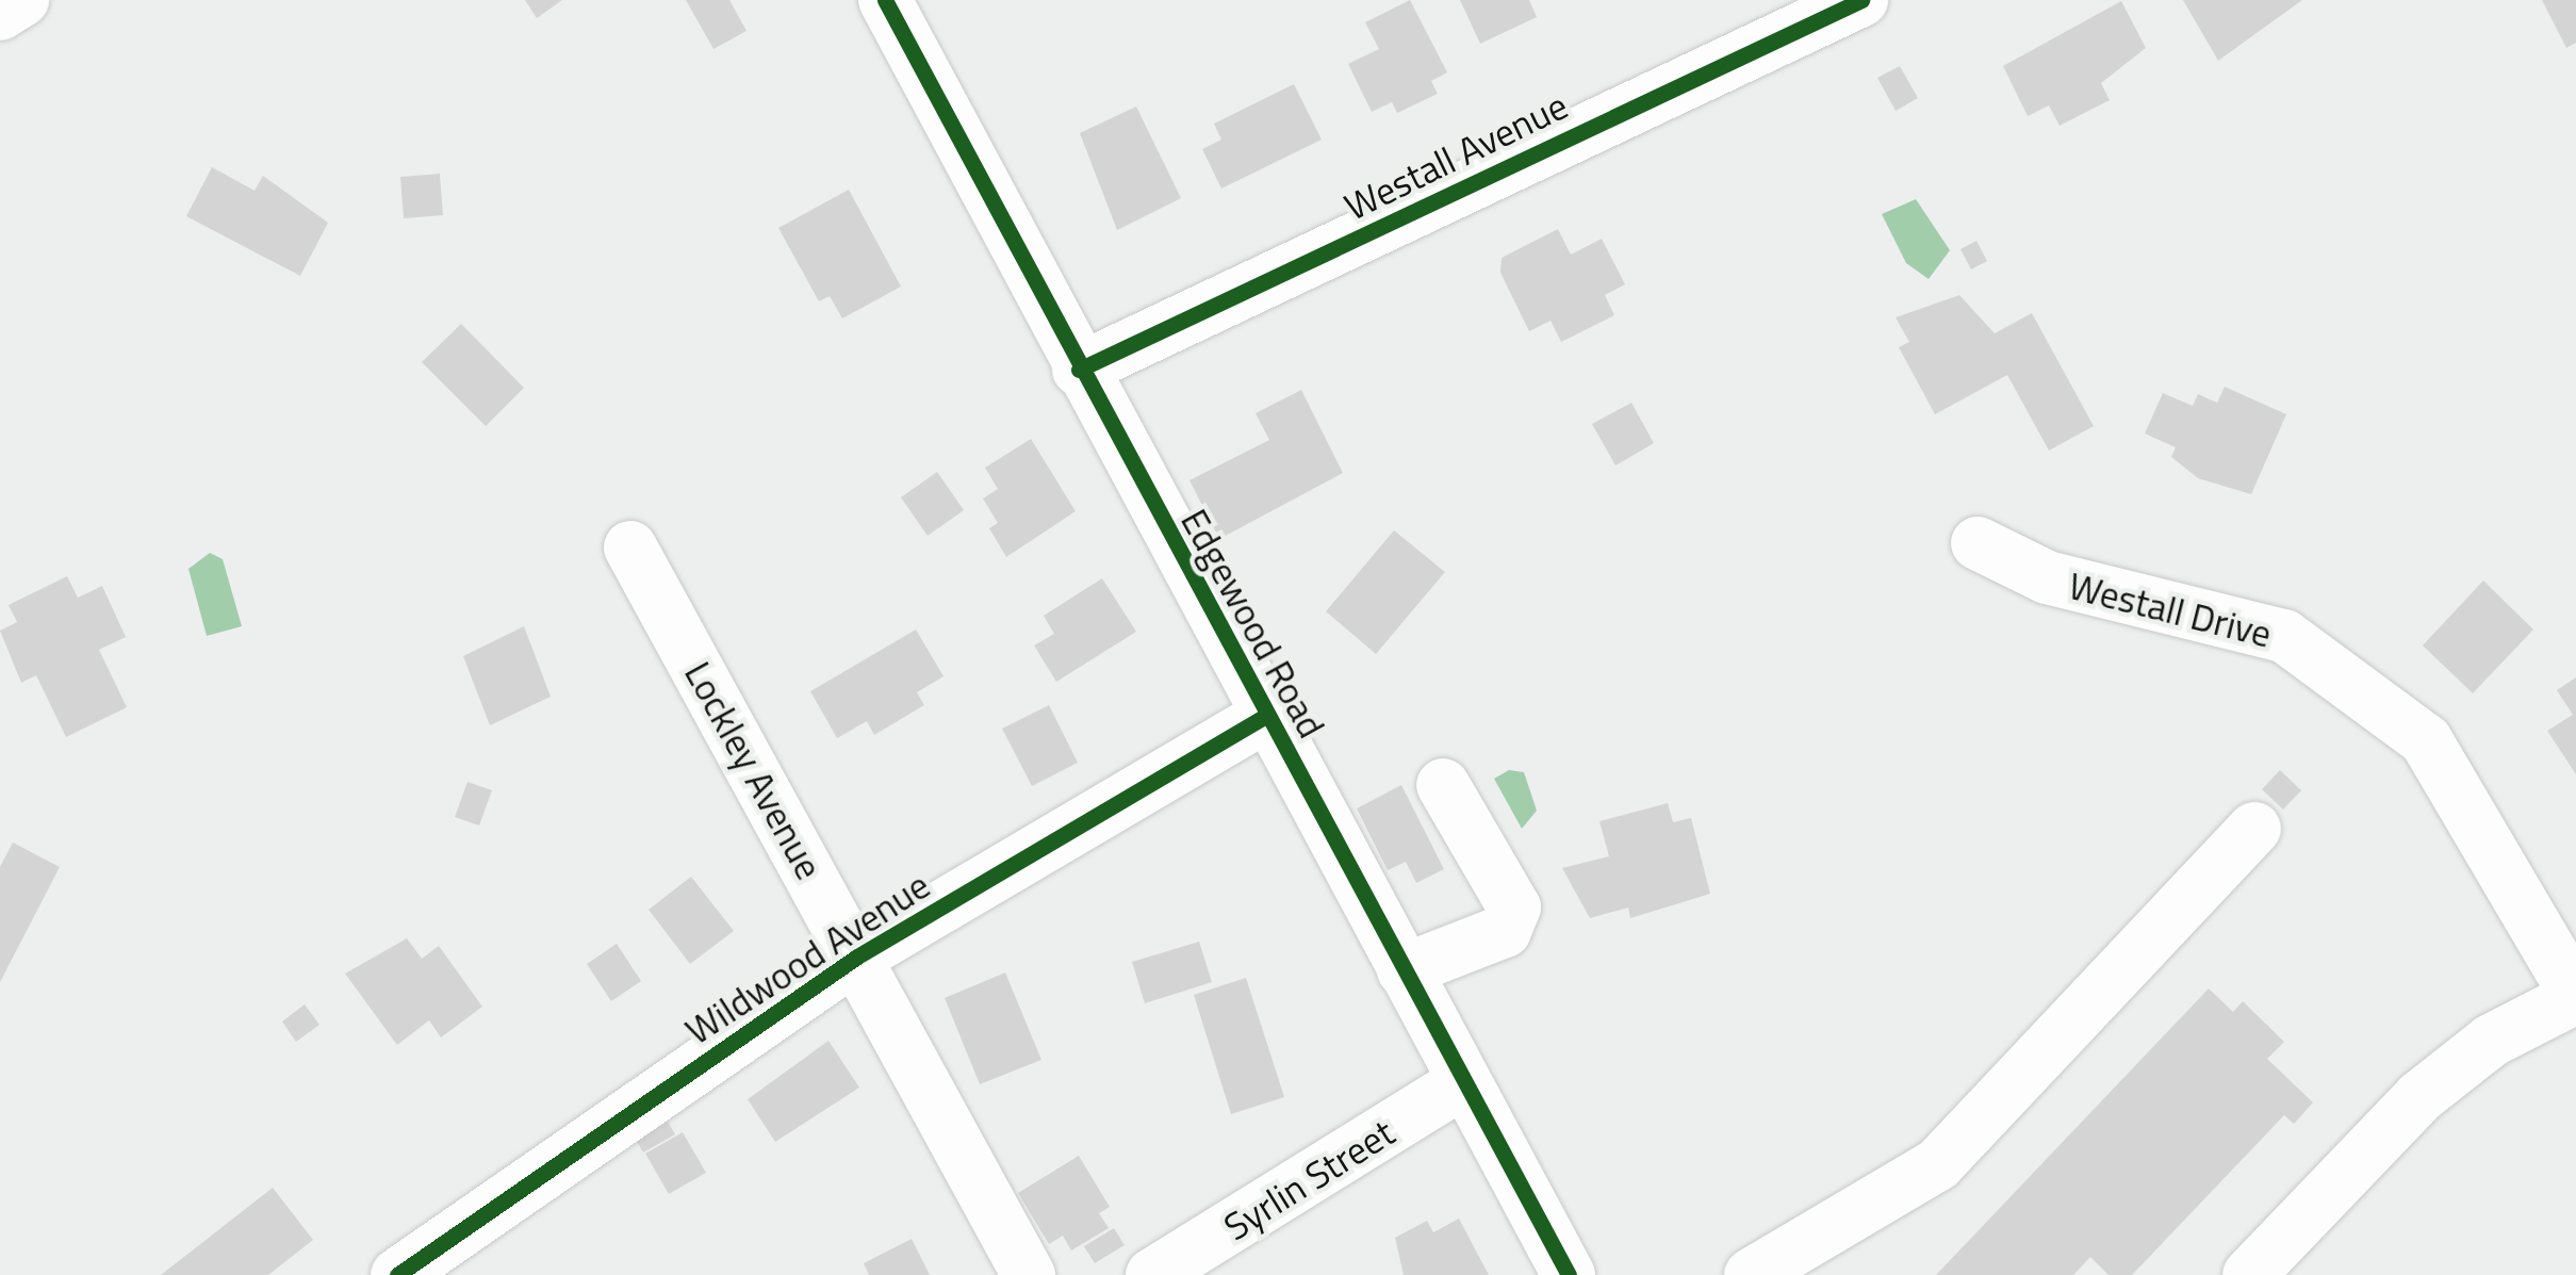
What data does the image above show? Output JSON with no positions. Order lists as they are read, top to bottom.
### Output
{
  "streets": {
    "street": [
      "Westall Avenue",
      "Westall Drive",
      "Edgewood Road",
      "Lockley Avenue",
      "Wildwood Avenue",
      "Syrlin Street"
    ]
  },
  "crossings": [
    ["Westall Avenue", "Edgewood Road"],
    ["Edgewood Road", "Wildwood Avenue"],
    ["Edgewood Road", "Syrlin Street"],
    ["Lockley Avenue", "Wildwood Avenue"]
  ]
}
